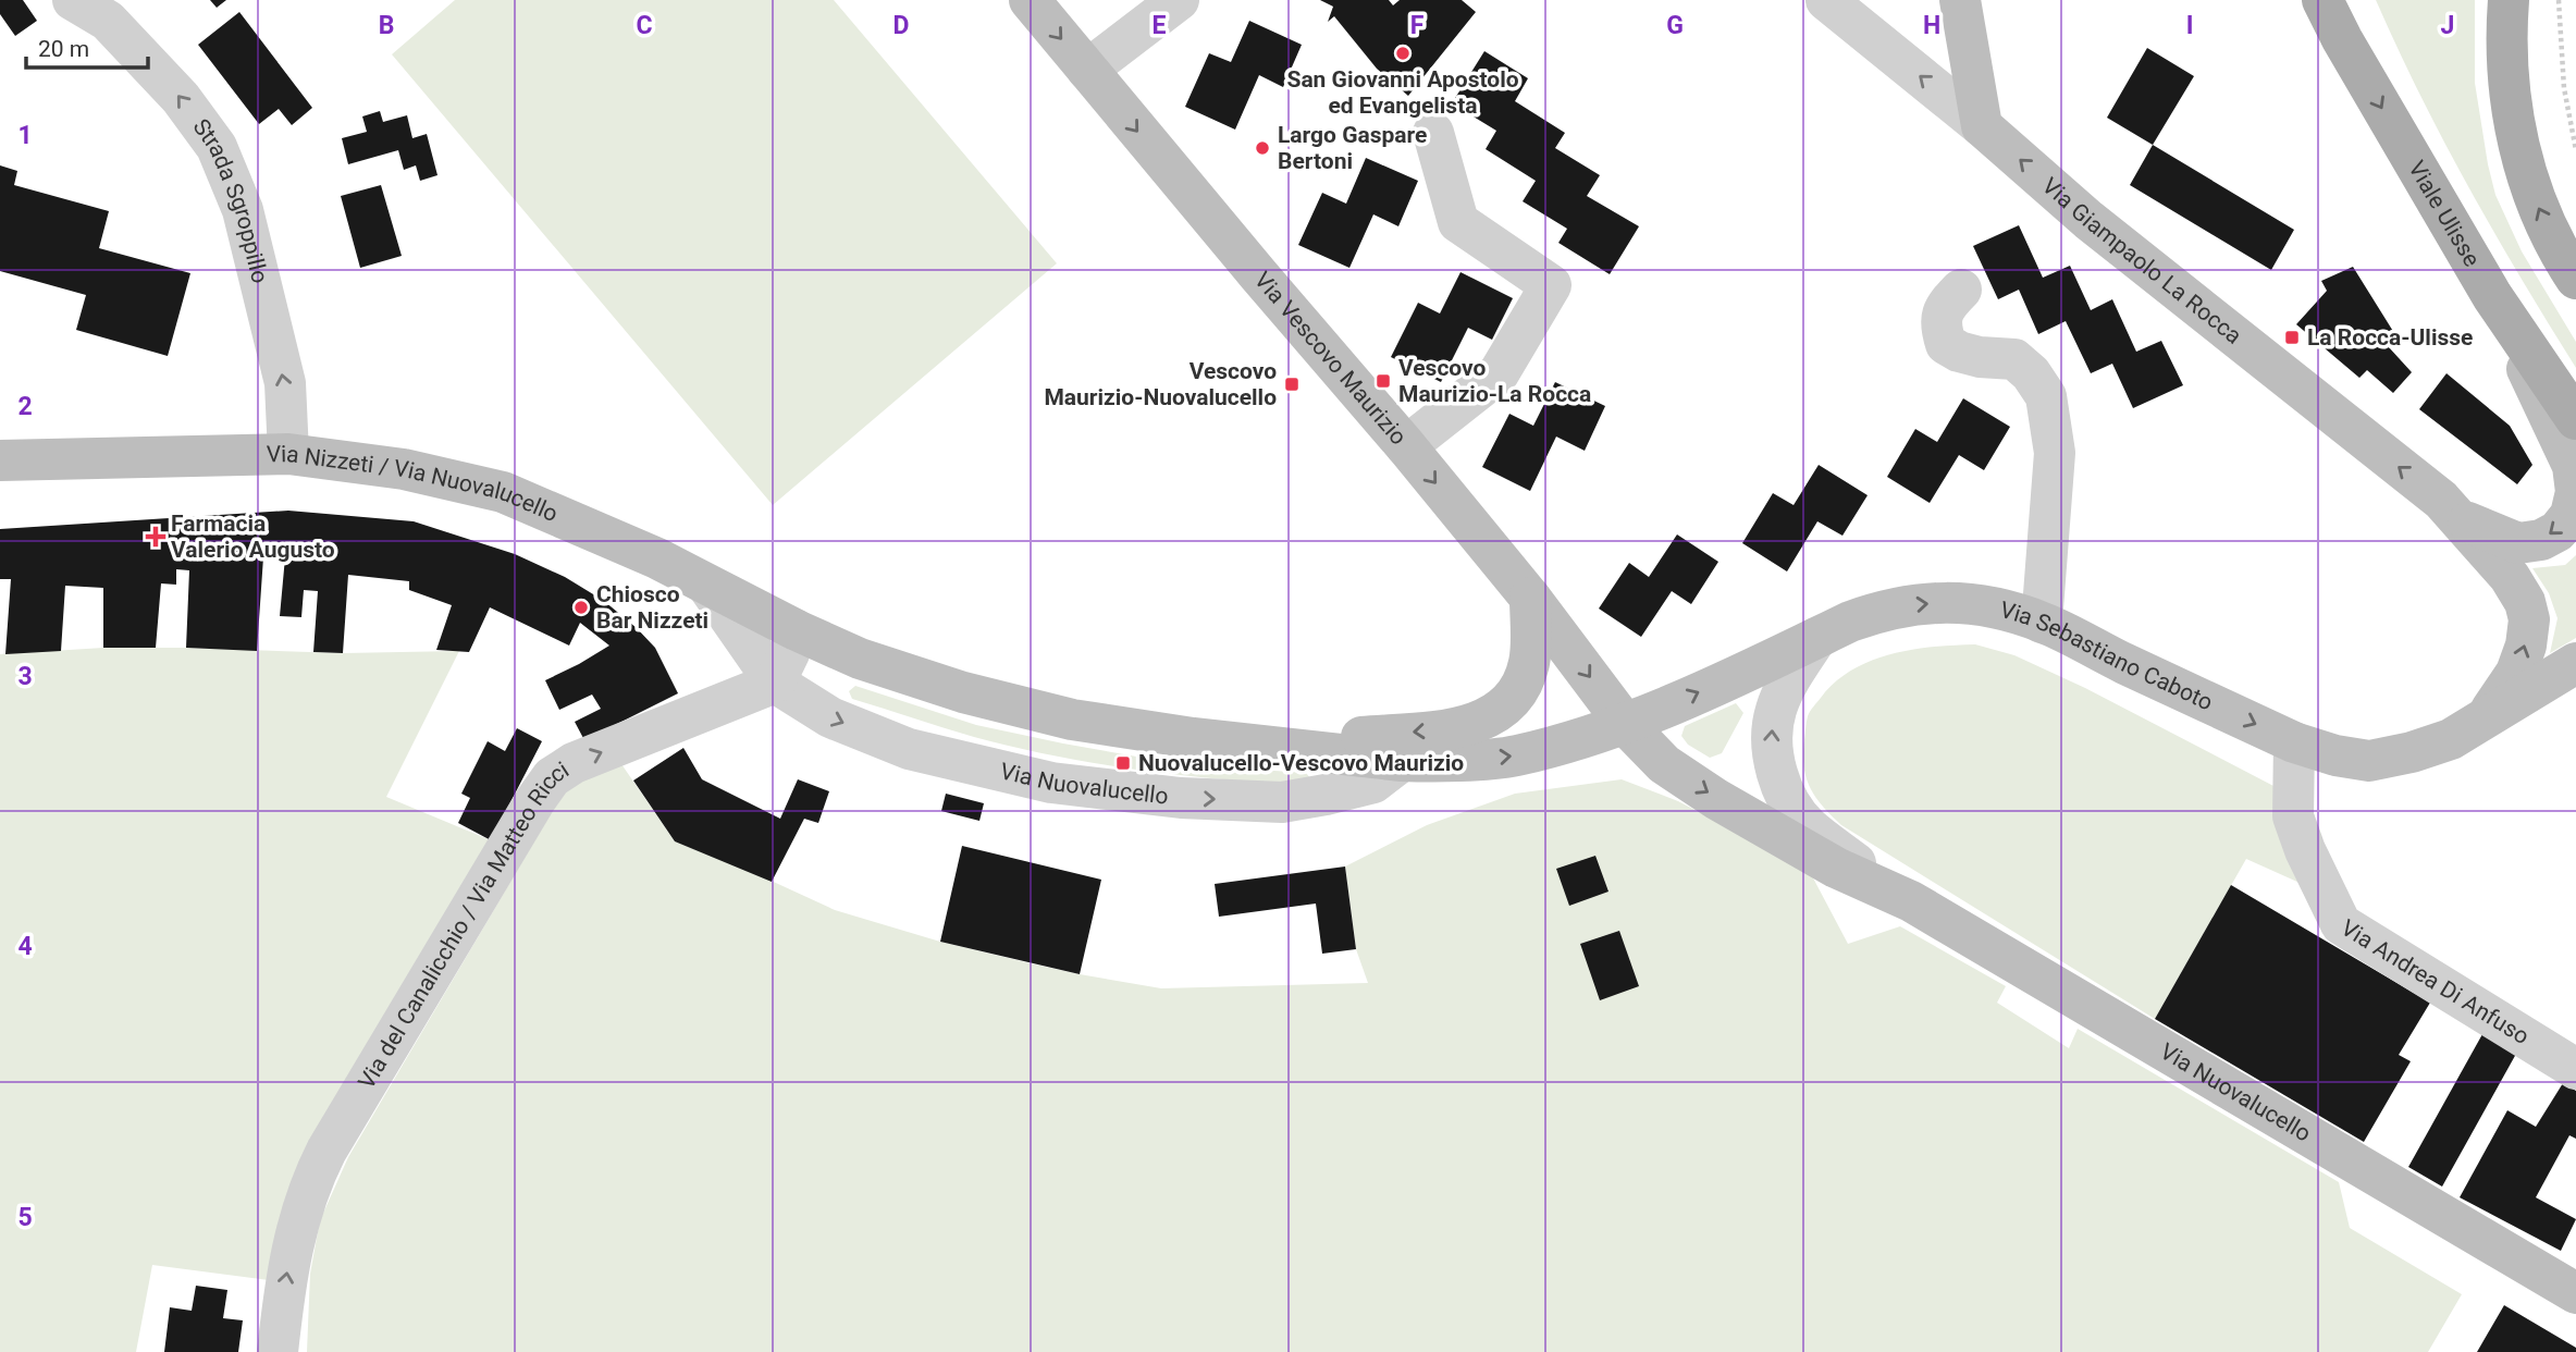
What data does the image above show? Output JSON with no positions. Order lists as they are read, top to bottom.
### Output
{
  "streets": {
    "main road": [
      "Viale Ulisse",
      "Via Giampaolo La Rocca",
      "Via Vescovo Maurizio",
      "Via Nizzeti / Via Nuovalucello",
      "Via Sebastiano Caboto",
      "Via Nuovalucello"
    ],
    "street": ["Strada Sgroppillo", "Via del Canalicchio / Via Matteo Ricci", "Via Andrea Di Anfuso"]
  },
  "crossings": [
    ["Strada Sgroppillo", "Via Nizzeti / Via Nuovalucello"],
    ["Via Vescovo Maurizio", "Via Sebastiano Caboto"],
    ["Via Vescovo Maurizio", "Via Nuovalucello"],
    ["Via Sebastiano Caboto", "Via Nuovalucello"],
    ["Via Sebastiano Caboto", "Via Andrea Di Anfuso"],
    ["Via Nuovalucello", "Via del Canalicchio / Via Matteo Ricci"]
  ],
  "one_way": [
    "Strada Sgroppillo",
    "Via Giampaolo La Rocca",
    "Via Vescovo Maurizio",
    "Via Sebastiano Caboto",
    "Via Nuovalucello",
    "Via del Canalicchio / Via Matteo Ricci"
  ],
  "places": {
    "other": ["San Giovanni Apostolo ed Evangelista", "Largo Gaspare Bertoni", "Chiosco Bar Nizzeti"],
    "transit": [
      "La Rocca-Ulisse",
      "Vescovo Maurizio-La Rocca",
      "Vescovo Maurizio-Nuovalucello",
      "Nuovalucello-Vescovo Maurizio"
    ],
    "health": ["Farmacia Valerio Augusto"]
  },
  "scale_bar": "20 m",
  "grid": {
    "columns": [
      "B",
      "C",
      "D",
      "E",
      "F",
      "G",
      "H",
      "I",
      "J"
    ],
    "rows": [
      "1",
      "2",
      "3",
      "4",
      "5"
    ]
  }
}
